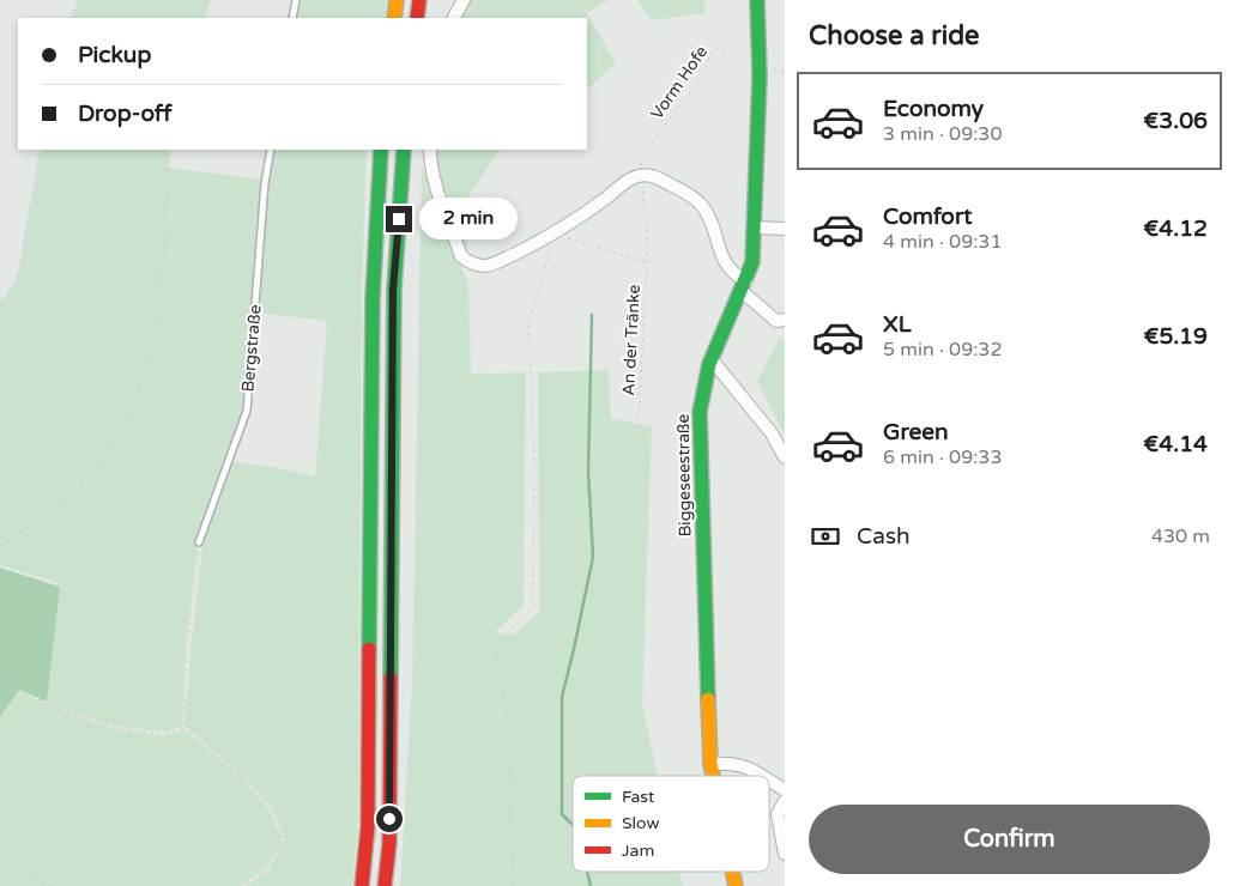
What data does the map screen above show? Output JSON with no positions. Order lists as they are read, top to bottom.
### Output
{
  "streets": {
    "main road": ["Biggeseestraße"],
    "lane": ["Bergstraße"],
    "path": ["Vorm Hofe", "An der Tränke"]
  },
  "crossings": [
    ["Vorm Hofe", "An der Tränke"],
    ["Vorm Hofe", "Biggeseestraße"]
  ],
  "legend": ["Fast", "Slow", "Jam"],
  "page": {
    "heading": "Choose a ride",
    "banner": ["Pickup", "Drop-off"],
    "list": [
      {
        "name": "Economy",
        "note": "3 min · 09:30",
        "value": "€3.06"
      },
      {
        "name": "Comfort",
        "note": "4 min · 09:31",
        "value": "€4.12"
      },
      {
        "name": "XL",
        "note": "5 min · 09:32",
        "value": "€5.19"
      },
      {
        "name": "Green",
        "note": "6 min · 09:33",
        "value": "€4.14"
      }
    ],
    "bubble": "2 min",
    "pay": ["Cash", "430 m"],
    "buttons": "Confirm"
  }
}
